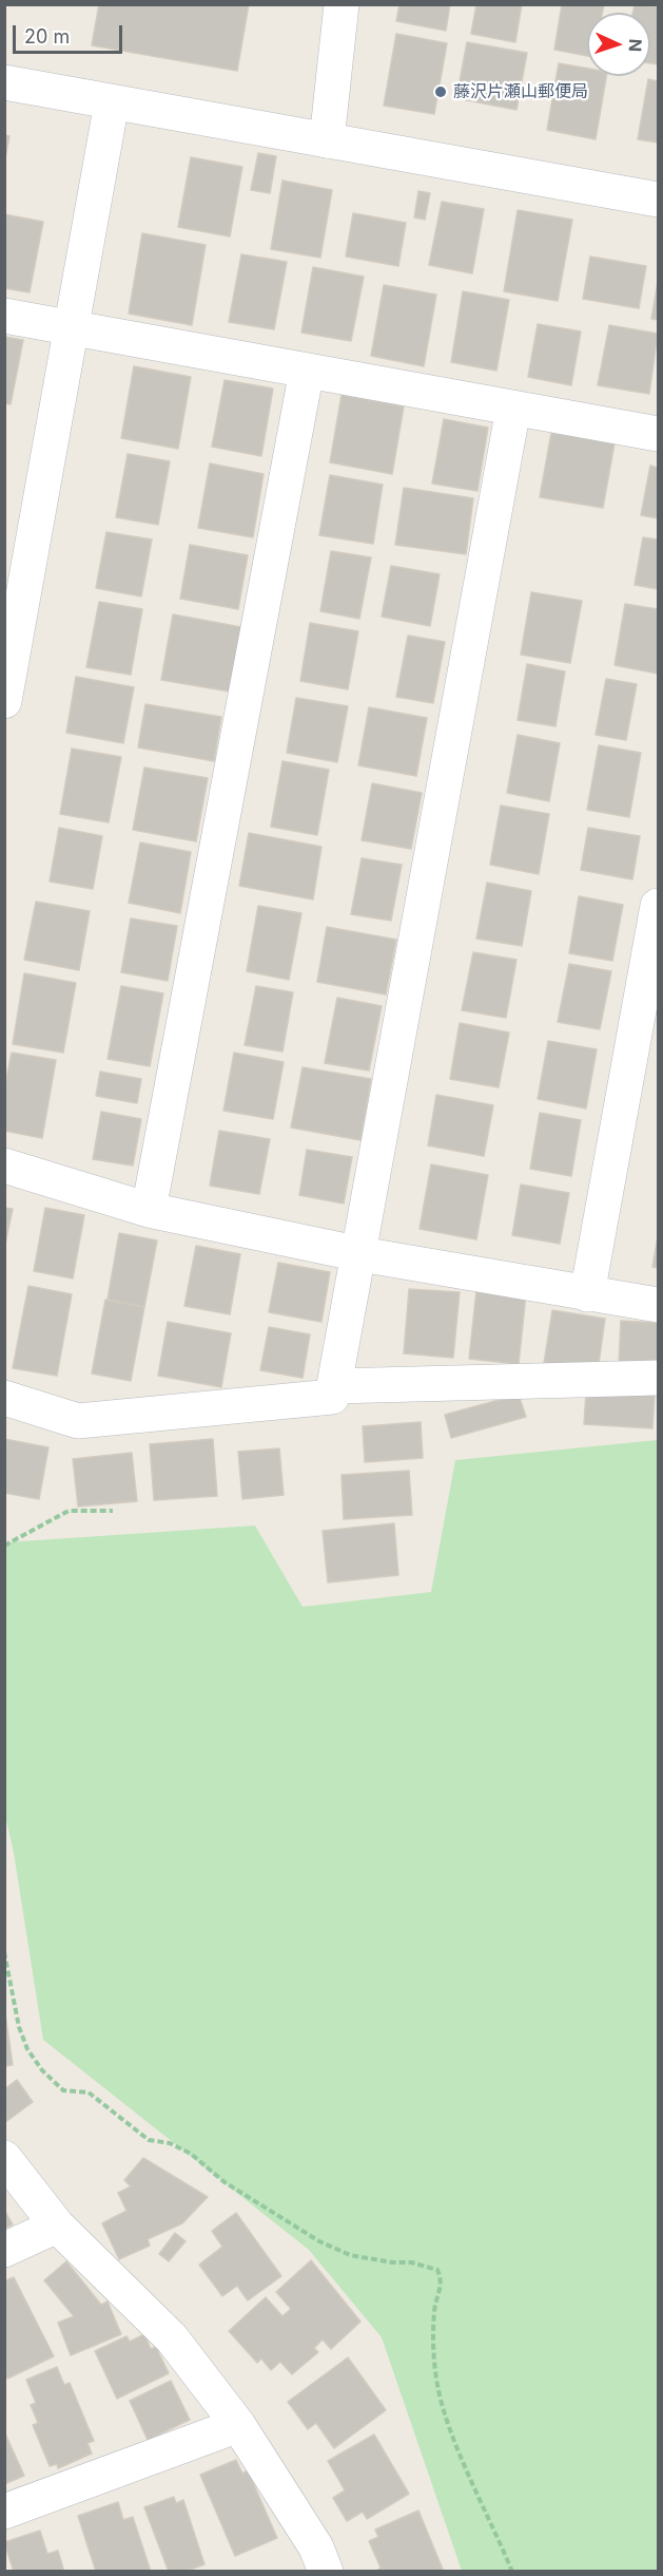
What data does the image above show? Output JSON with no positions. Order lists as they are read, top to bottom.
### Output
{
  "places": ["藤沢片瀬山郵便局"],
  "scale_bar": "20 m",
  "north": "right"
}
